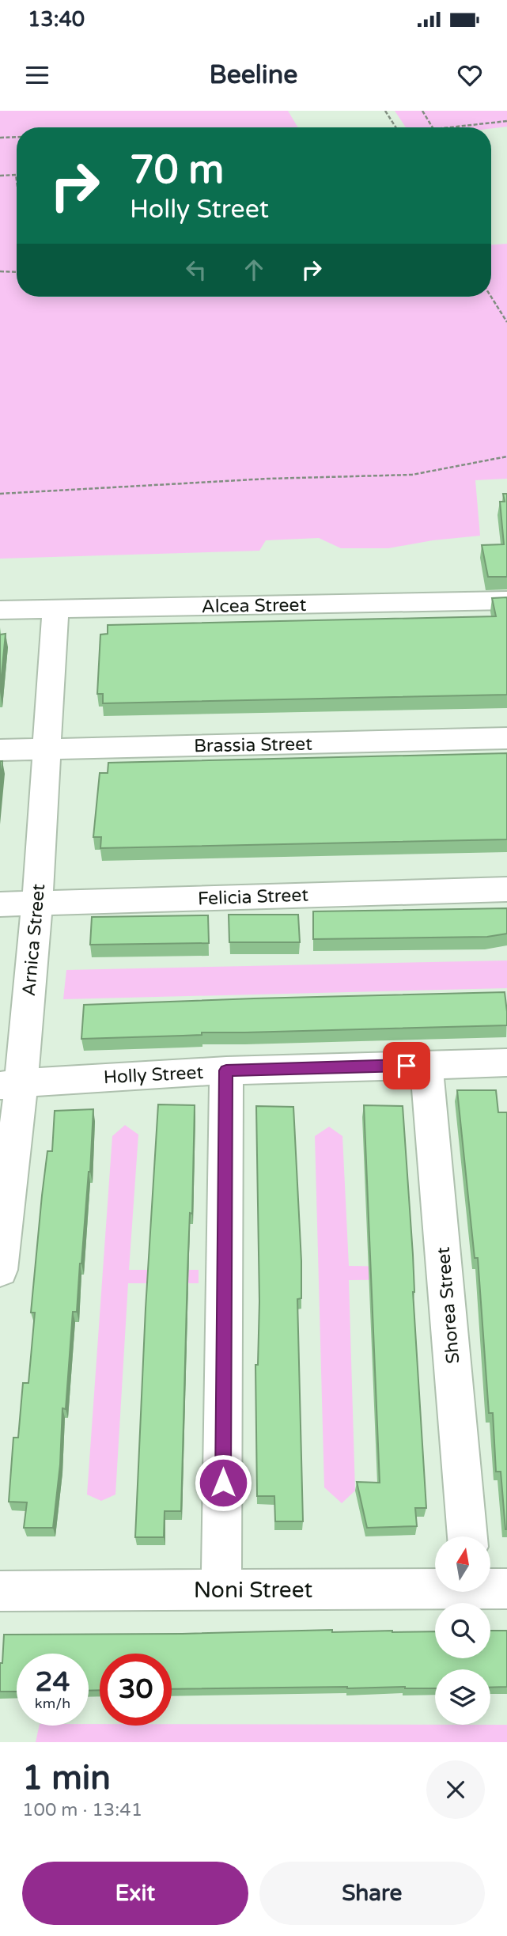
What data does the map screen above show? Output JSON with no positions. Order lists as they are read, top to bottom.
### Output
{
  "streets": {
    "street": [
      "Alcea Street",
      "Brassia Street",
      "Felicia Street",
      "Arnica Street",
      "Holly Street",
      "Shorea Street",
      "Noni Street"
    ]
  },
  "crossings": [
    ["Alcea Street", "Arnica Street"],
    ["Brassia Street", "Arnica Street"],
    ["Felicia Street", "Arnica Street"],
    ["Arnica Street", "Holly Street"],
    ["Holly Street", "Shorea Street"]
  ],
  "north": "top",
  "page": {
    "status": "13:40",
    "header": "Beeline",
    "turn": ["70 m", "Holly Street"],
    "speed": "24 km/h",
    "limit": "30",
    "heading": ["1 min", "100 m · 13:41"],
    "buttons": ["Exit", "Share"]
  }
}
